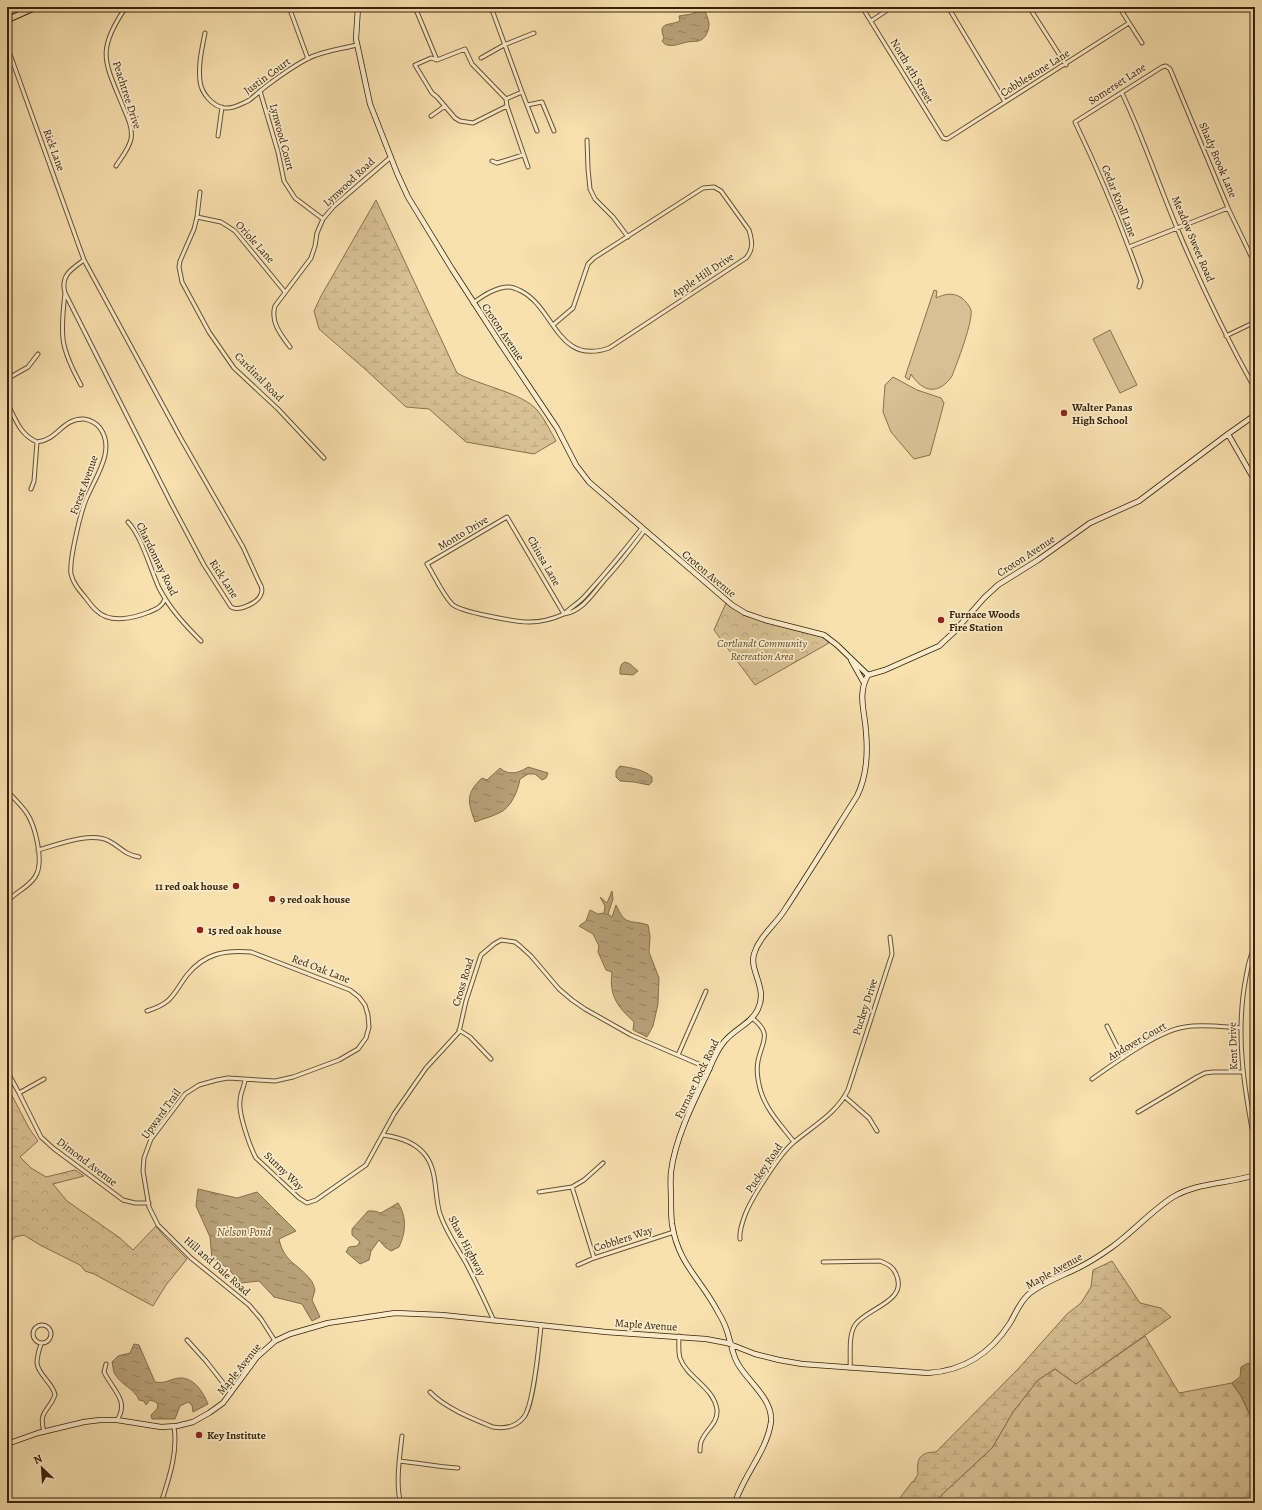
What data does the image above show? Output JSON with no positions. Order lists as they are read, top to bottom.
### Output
{
  "streets": {
    "street": [
      "North 4th Street",
      "Cobblestone Lane",
      "Justin Court",
      "Somerset Lane",
      "Peachtree Drive",
      "Lynwood Court",
      "Rick Lane",
      "Shady Brook Lane",
      "Lynwood Road",
      "Cedar Knoll Lane",
      "Meadow Sweet Road",
      "Oriole Lane",
      "Apple Hill Drive",
      "Croton Avenue",
      "Cardinal Road",
      "Forest Avenue",
      "Monto Drive",
      "Chardonnay Road",
      "Chiusa Lane",
      "Red Oak Lane",
      "Cross Road",
      "Puckey Drive",
      "Andover Court",
      "Kent Drive",
      "Furnace Dock Road",
      "Upward Trail",
      "Dimond Avenue",
      "Puckey Road",
      "Sunny Way",
      "Cobblers Way",
      "Shaw Highway",
      "Hill and Dale Road",
      "Maple Avenue"
    ]
  },
  "crossings": [
    ["North 4th Street", "Cobblestone Lane"],
    ["Justin Court", "Lynwood Court"],
    ["Justin Court", "Croton Avenue"],
    ["Somerset Lane", "Shady Brook Lane"],
    ["Somerset Lane", "Cedar Knoll Lane"],
    ["Somerset Lane", "Meadow Sweet Road"],
    ["Lynwood Court", "Lynwood Road"],
    ["Lynwood Road", "Oriole Lane"],
    ["Lynwood Road", "Croton Avenue"],
    ["Oriole Lane", "Cardinal Road"],
    ["Apple Hill Drive", "Croton Avenue"],
    ["Croton Avenue", "Furnace Dock Road"],
    ["Forest Avenue", "Chardonnay Road"],
    ["Monto Drive", "Chiusa Lane"],
    ["Red Oak Lane", "Upward Trail"],
    ["Red Oak Lane", "Sunny Way"],
    ["Cross Road", "Furnace Dock Road"],
    ["Cross Road", "Sunny Way"],
    ["Cross Road", "Shaw Highway"],
    ["Puckey Drive", "Puckey Road"],
    ["Andover Court", "Kent Drive"],
    ["Furnace Dock Road", "Cobblers Way"],
    ["Furnace Dock Road", "Maple Avenue"],
    ["Upward Trail", "Dimond Avenue"],
    ["Upward Trail", "Sunny Way"],
    ["Upward Trail", "Hill and Dale Road"],
    ["Dimond Avenue", "Hill and Dale Road"],
    ["Shaw Highway", "Maple Avenue"],
    ["Hill and Dale Road", "Maple Avenue"]
  ],
  "water": ["Nelson Pond"],
  "parks": ["Cortlandt Community Recreation Area"],
  "places": [
    "Walter Panas High School",
    "Furnace Woods Fire Station",
    "11 red oak house",
    "9 red oak house",
    "15 red oak house",
    "Key Institute"
  ],
  "north": "top left"
}
